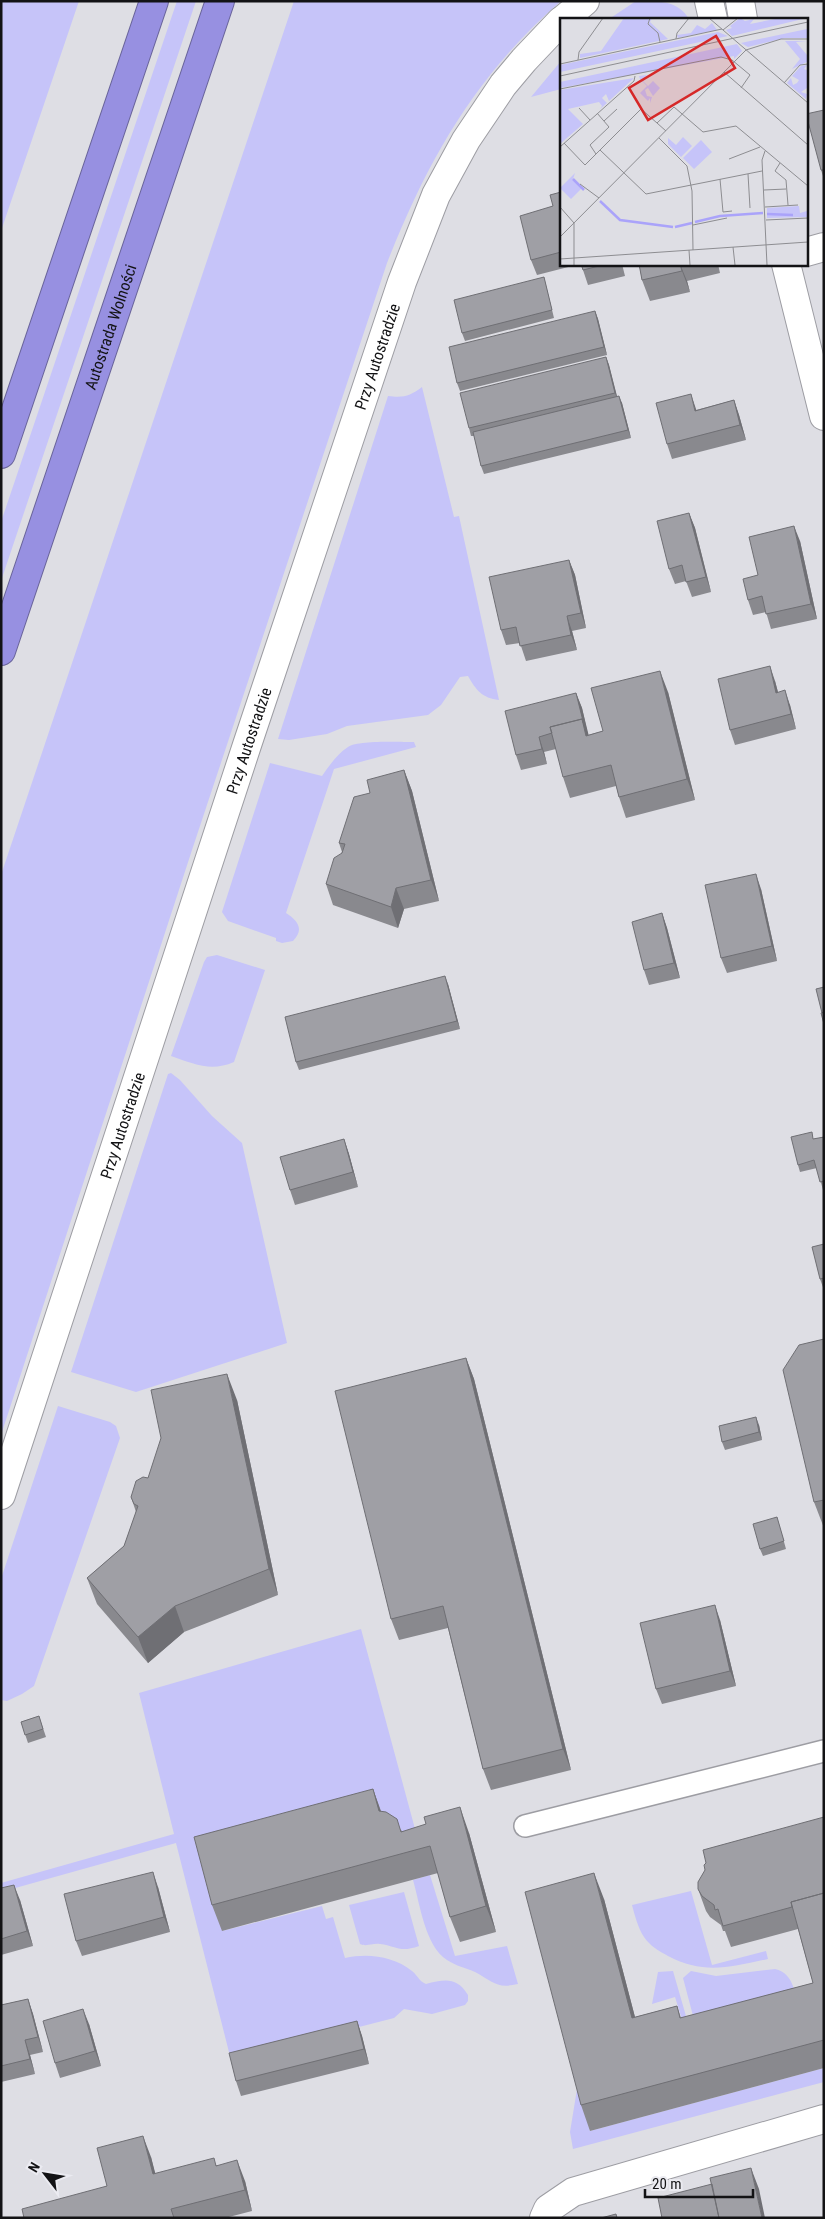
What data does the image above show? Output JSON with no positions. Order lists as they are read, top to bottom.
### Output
{
  "streets": {
    "highway": ["Autostrada Wolności"],
    "street": ["Przy Autostradzie"]
  },
  "scale_bar": "20 m",
  "north": "top left"
}
